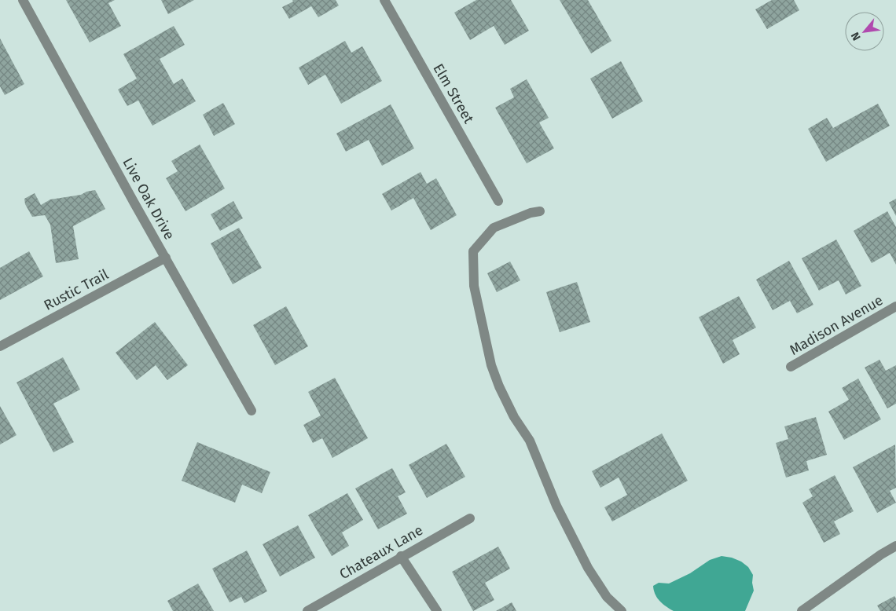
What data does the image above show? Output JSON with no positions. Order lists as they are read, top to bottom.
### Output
{
  "streets": {
    "street": [
      "Elm Street",
      "Live Oak Drive",
      "Rustic Trail",
      "Madison Avenue",
      "Chateaux Lane"
    ]
  },
  "crossings": [
    ["Live Oak Drive", "Rustic Trail"]
  ],
  "north": "bottom left"
}
